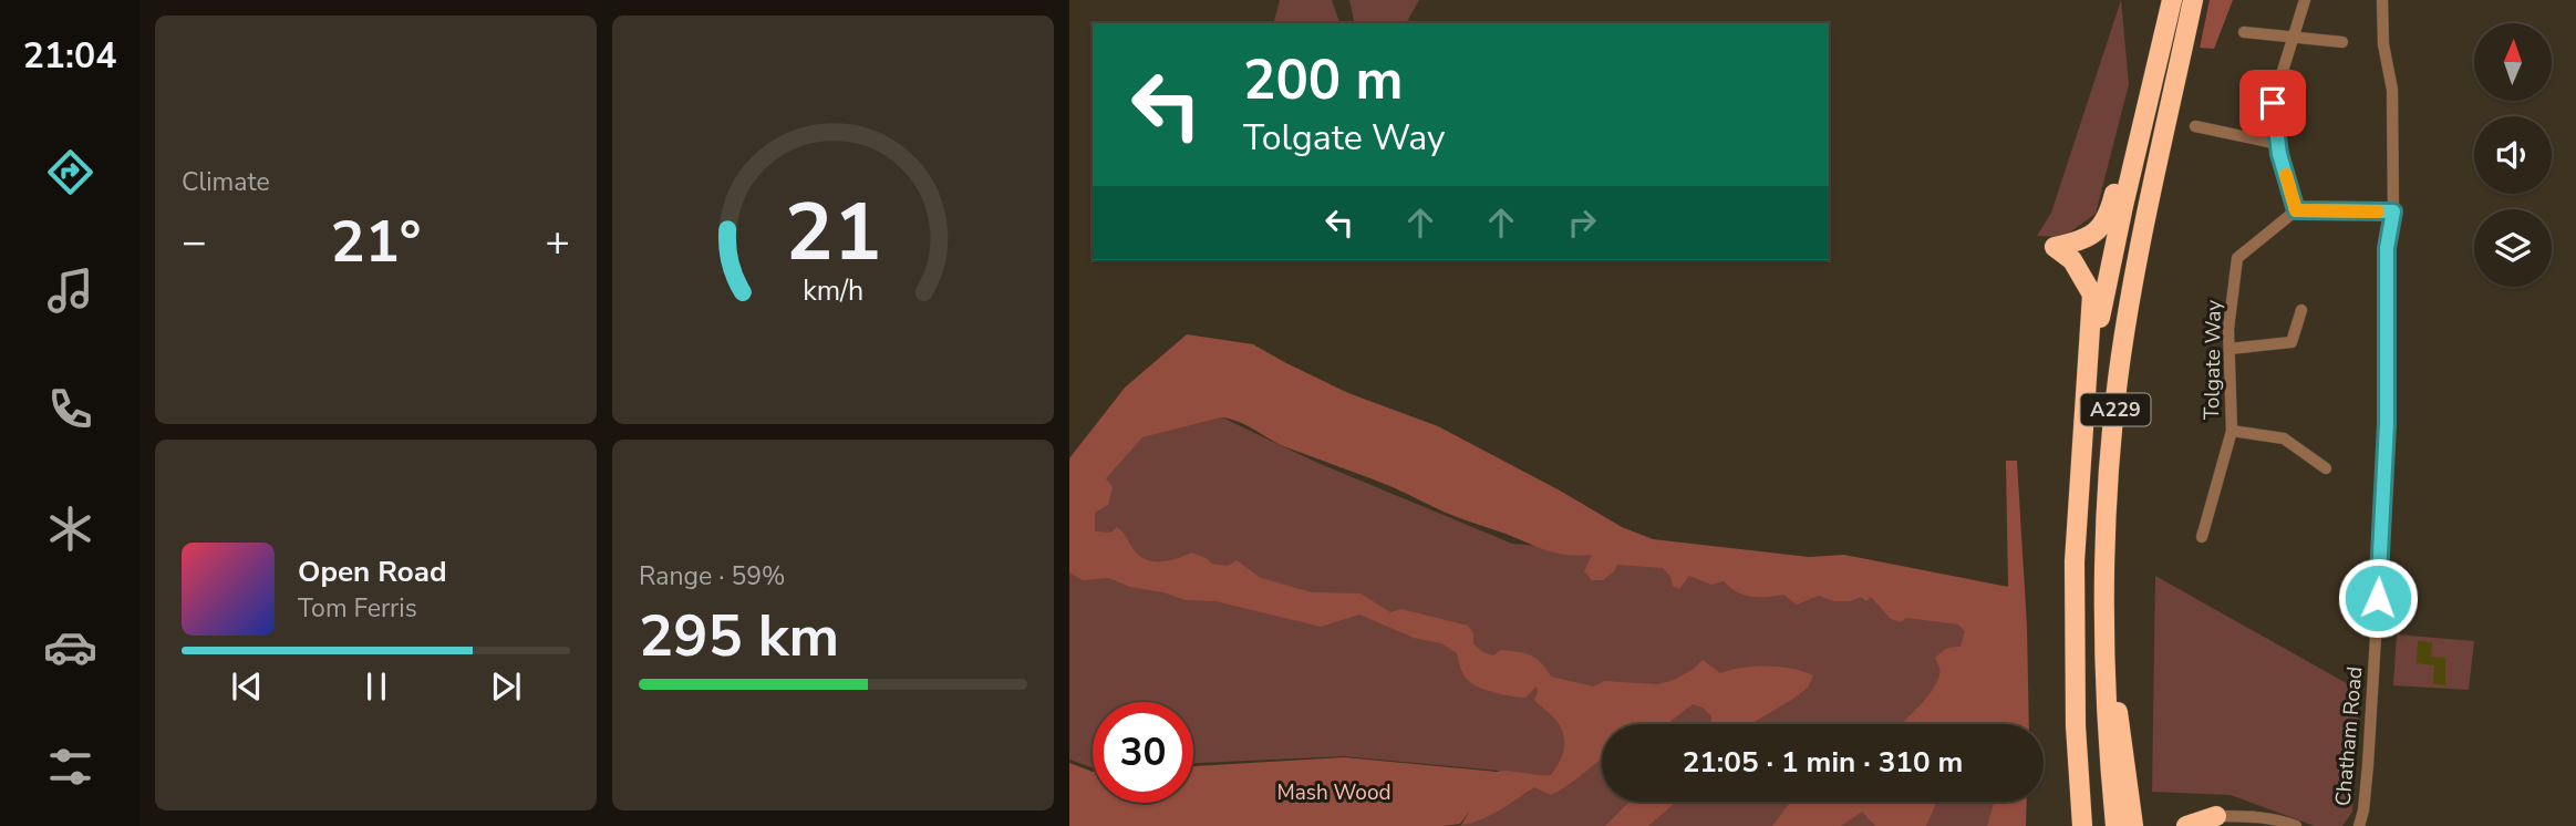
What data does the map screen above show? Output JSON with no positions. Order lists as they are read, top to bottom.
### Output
{
  "streets": {
    "highway": ["A229"],
    "street": ["Tolgate Way", "Chatham Road"]
  },
  "parks": ["Mash Wood"],
  "north": "top",
  "page": {
    "tabs": "21:04",
    "tile": [
      "Climate",
      ["Range · 59%", "295 km"]
    ],
    "turn": ["200 m", "Tolgate Way"],
    "heat": ["−", "21°", "+"],
    "song": ["Open Road", "Tom Ferris"],
    "limit": "30",
    "trip": "21:05 · 1 min · 310 m",
    "gauge": ["21", "km/h"]
  }
}
